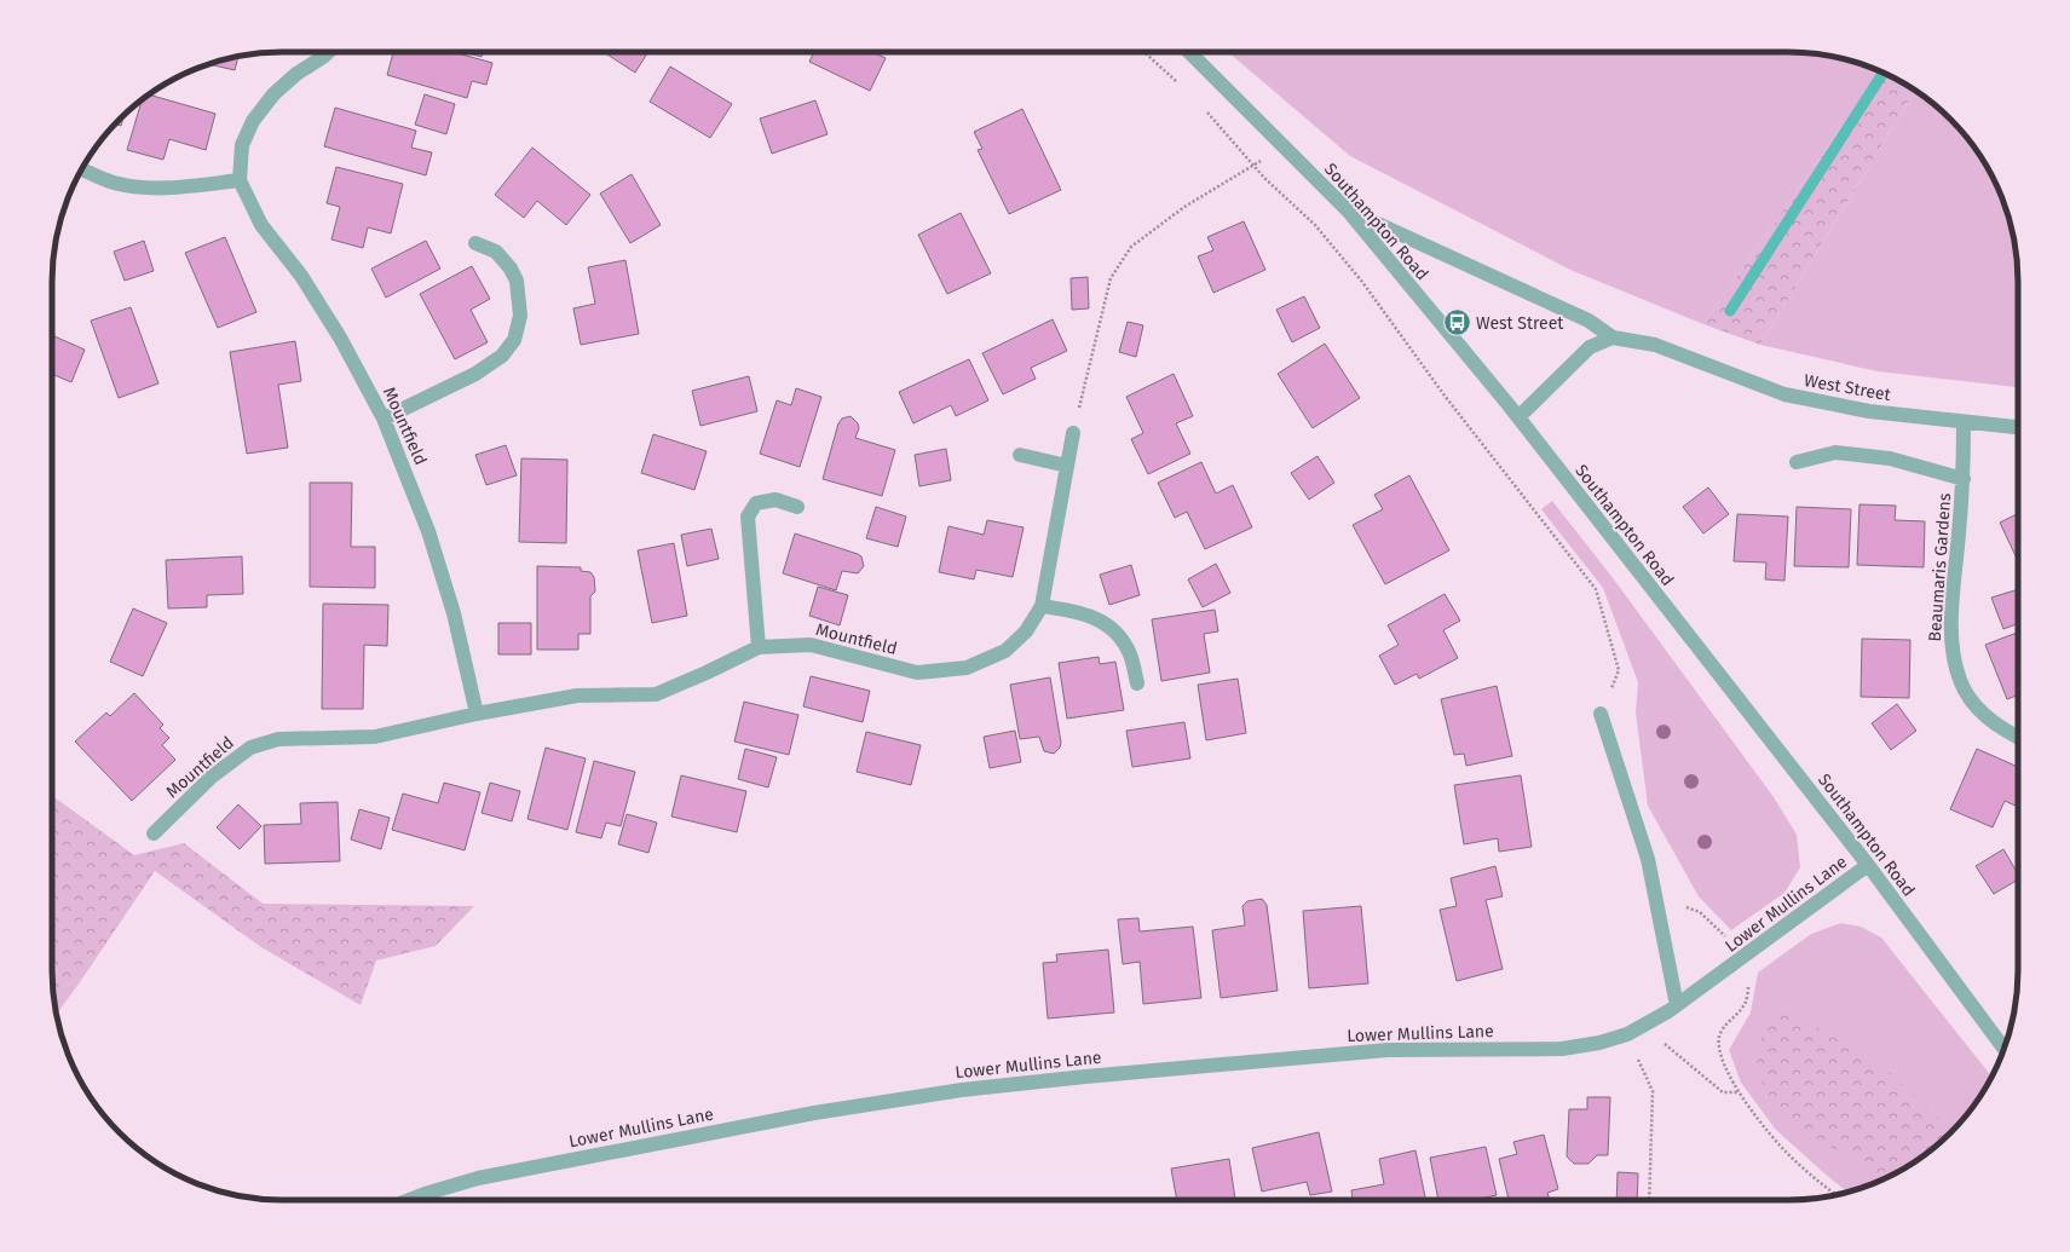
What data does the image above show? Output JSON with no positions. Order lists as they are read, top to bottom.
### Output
{
  "streets": {
    "street": [
      "Southampton Road",
      "West Street",
      "Mountfield",
      "Beaumaris Gardens",
      "Lower Mullins Lane"
    ]
  },
  "crossings": [
    ["Southampton Road", "West Street"],
    ["Southampton Road", "Lower Mullins Lane"],
    ["West Street", "Beaumaris Gardens"]
  ],
  "places": {
    "bus stop": ["West Street"]
  }
}
